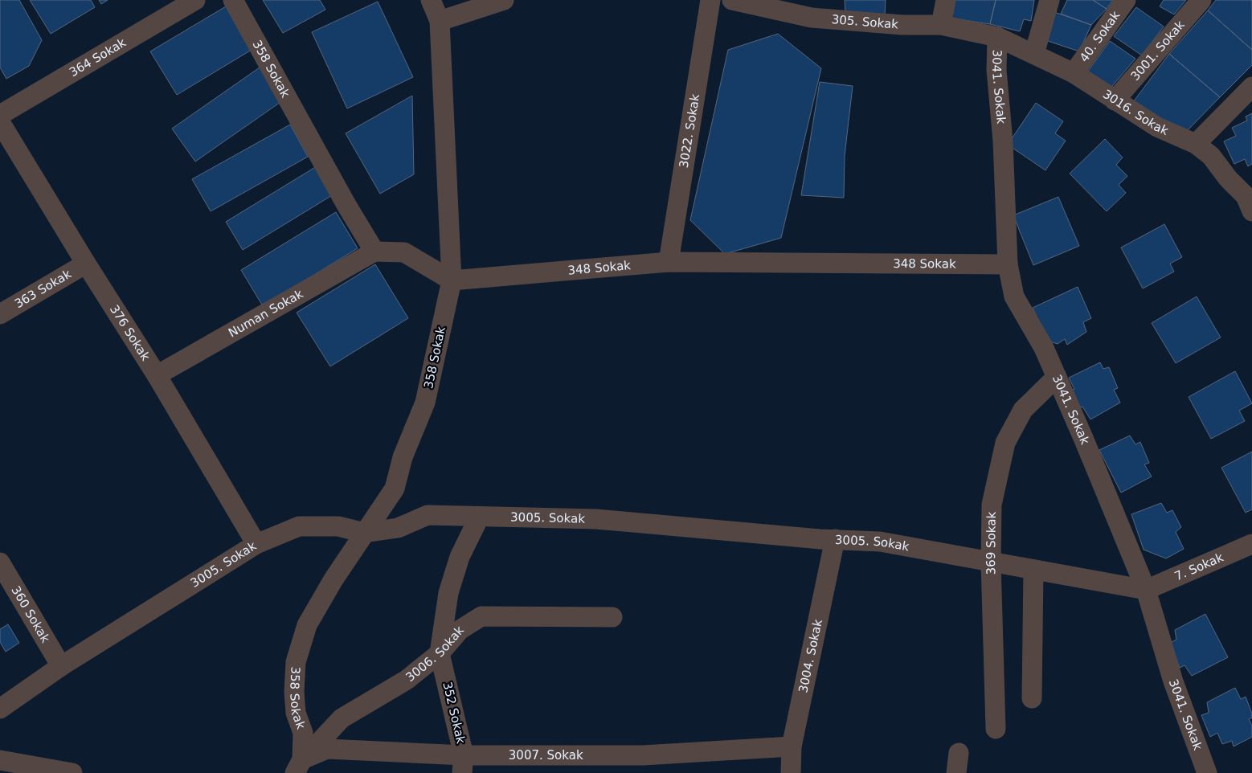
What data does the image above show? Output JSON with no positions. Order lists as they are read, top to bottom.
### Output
{
  "streets": {
    "street": [
      "305. Sokak",
      "40. Sokak",
      "3001. Sokak",
      "364 Sokak",
      "358 Sokak",
      "3041. Sokak",
      "3016. Sokak",
      "3022. Sokak",
      "348 Sokak",
      "363 Sokak",
      "Numan Sokak",
      "376 Sokak",
      "3005. Sokak",
      "369 Sokak",
      "7. Sokak",
      "360 Sokak",
      "3006. Sokak",
      "3004. Sokak",
      "352 Sokak",
      "3007. Sokak"
    ]
  },
  "crossings": [
    ["305. Sokak", "3041. Sokak"],
    ["305. Sokak", "3016. Sokak"],
    ["40. Sokak", "3016. Sokak"],
    ["3001. Sokak", "3016. Sokak"],
    ["358 Sokak", "348 Sokak"],
    ["358 Sokak", "Numan Sokak"],
    ["358 Sokak", "3005. Sokak"],
    ["358 Sokak", "3006. Sokak"],
    ["358 Sokak", "3007. Sokak"],
    ["3041. Sokak", "3016. Sokak"],
    ["3041. Sokak", "348 Sokak"],
    ["3041. Sokak", "3005. Sokak"],
    ["3041. Sokak", "369 Sokak"],
    ["3041. Sokak", "7. Sokak"],
    ["3022. Sokak", "348 Sokak"],
    ["363 Sokak", "376 Sokak"],
    ["Numan Sokak", "376 Sokak"],
    ["376 Sokak", "3005. Sokak"],
    ["3005. Sokak", "369 Sokak"],
    ["3005. Sokak", "7. Sokak"],
    ["3005. Sokak", "360 Sokak"],
    ["3005. Sokak", "3004. Sokak"],
    ["3006. Sokak", "352 Sokak"],
    ["3006. Sokak", "3007. Sokak"],
    ["3004. Sokak", "3007. Sokak"],
    ["352 Sokak", "3007. Sokak"]
  ]
}
